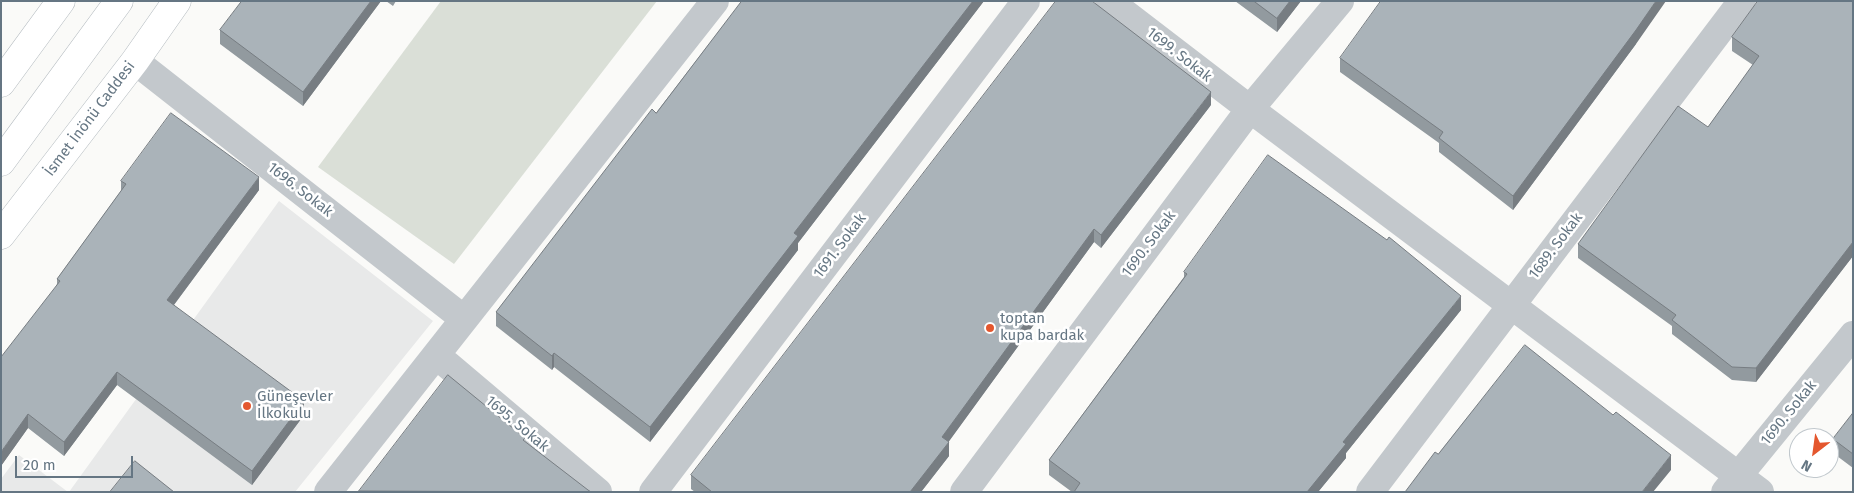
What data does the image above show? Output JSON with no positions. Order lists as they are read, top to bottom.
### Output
{
  "streets": {
    "main road": ["İsmet İnönü Caddesi"],
    "street": [
      "1699. Sokak",
      "1696. Sokak",
      "1690. Sokak",
      "1691. Sokak",
      "1689. Sokak",
      "1695. Sokak"
    ]
  },
  "crossings": [
    ["1699. Sokak", "1690. Sokak"],
    ["1699. Sokak", "1689. Sokak"],
    ["İsmet İnönü Caddesi", "1696. Sokak"]
  ],
  "places": ["toptan kupa bardak", "Güneşevler İlkokulu"],
  "scale_bar": "20 m",
  "north": "bottom left"
}
